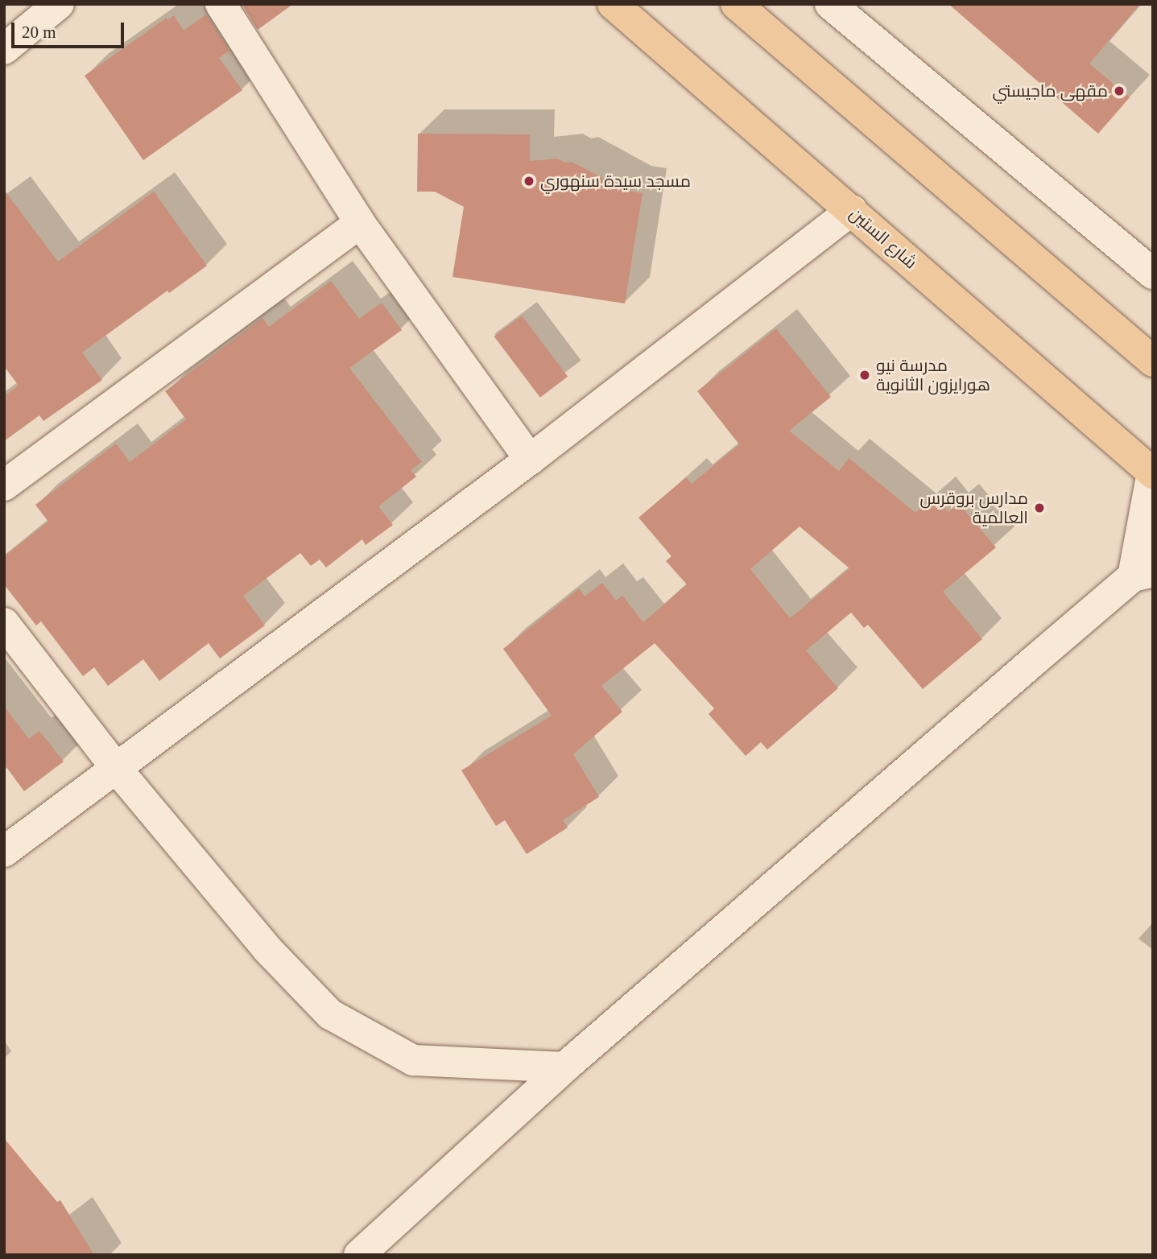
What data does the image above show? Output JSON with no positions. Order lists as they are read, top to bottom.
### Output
{
  "streets": {
    "main road": ["شارع الستين"]
  },
  "places": [
    "مقهى ماجيستي",
    "مسجد سيدة سنهوري",
    "مدرسة نيو هورايزون الثانوية",
    "مدارس بروقرس العالمية"
  ],
  "scale_bar": "20 m"
}
